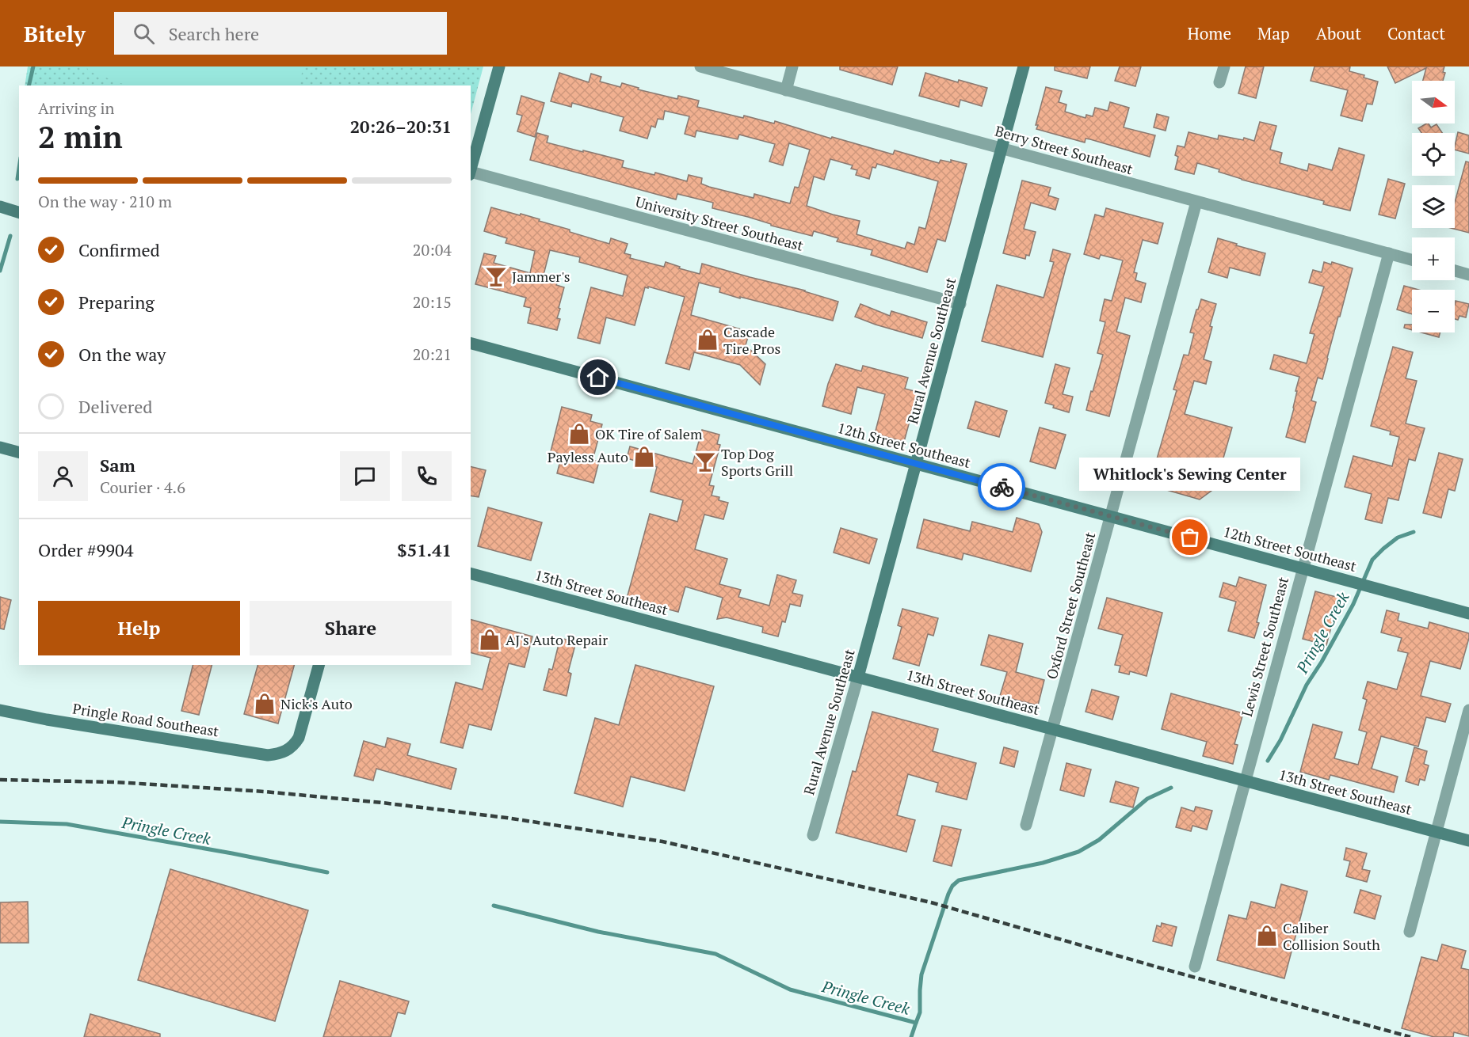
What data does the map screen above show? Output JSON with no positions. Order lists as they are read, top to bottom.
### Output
{
  "streets": {
    "main road": [
      "Rural Avenue Southeast",
      "12th Street Southeast",
      "13th Street Southeast",
      "Pringle Road Southeast"
    ],
    "street": [
      "Berry Street Southeast",
      "University Street Southeast",
      "Oxford Street Southeast",
      "Lewis Street Southeast"
    ]
  },
  "crossings": [
    ["Berry Street Southeast", "Rural Avenue Southeast"],
    ["Berry Street Southeast", "Oxford Street Southeast"],
    ["Berry Street Southeast", "Lewis Street Southeast"],
    ["University Street Southeast", "Rural Avenue Southeast"],
    ["Rural Avenue Southeast", "12th Street Southeast"],
    ["Rural Avenue Southeast", "13th Street Southeast"],
    ["12th Street Southeast", "Oxford Street Southeast"],
    ["12th Street Southeast", "Lewis Street Southeast"],
    ["13th Street Southeast", "Oxford Street Southeast"],
    ["13th Street Southeast", "Lewis Street Southeast"]
  ],
  "water": ["Pringle Creek"],
  "places": {
    "bar": ["Jammer's", "Top Dog Sports Grill"],
    "shop": [
      "Cascade Tire Pros",
      "OK Tire of Salem",
      "Payless Auto",
      "AJ's Auto Repair",
      "Nick's Auto",
      "Caliber Collision South"
    ],
    "other": ["Whitlock's Sewing Center"]
  },
  "north": "right",
  "page": {
    "header": "Bitely",
    "search": "Search here",
    "nav": [
      "Home",
      "Map",
      "About",
      "Contact"
    ],
    "map_buttons": ["+", "−"],
    "heading": ["2 min", "Arriving in", "20:26–20:31"],
    "panel": [
      "Sam",
      "Courier · 4.6",
      "Order #9904",
      "$51.41"
    ],
    "bar": "On the way · 210 m",
    "list": [
      ["Confirmed", "20:04"],
      ["Preparing", "20:15"],
      ["On the way", "20:21"],
      "Delivered"
    ],
    "bubble": "Whitlock's Sewing Center",
    "buttons": ["Help", "Share"]
  }
}
